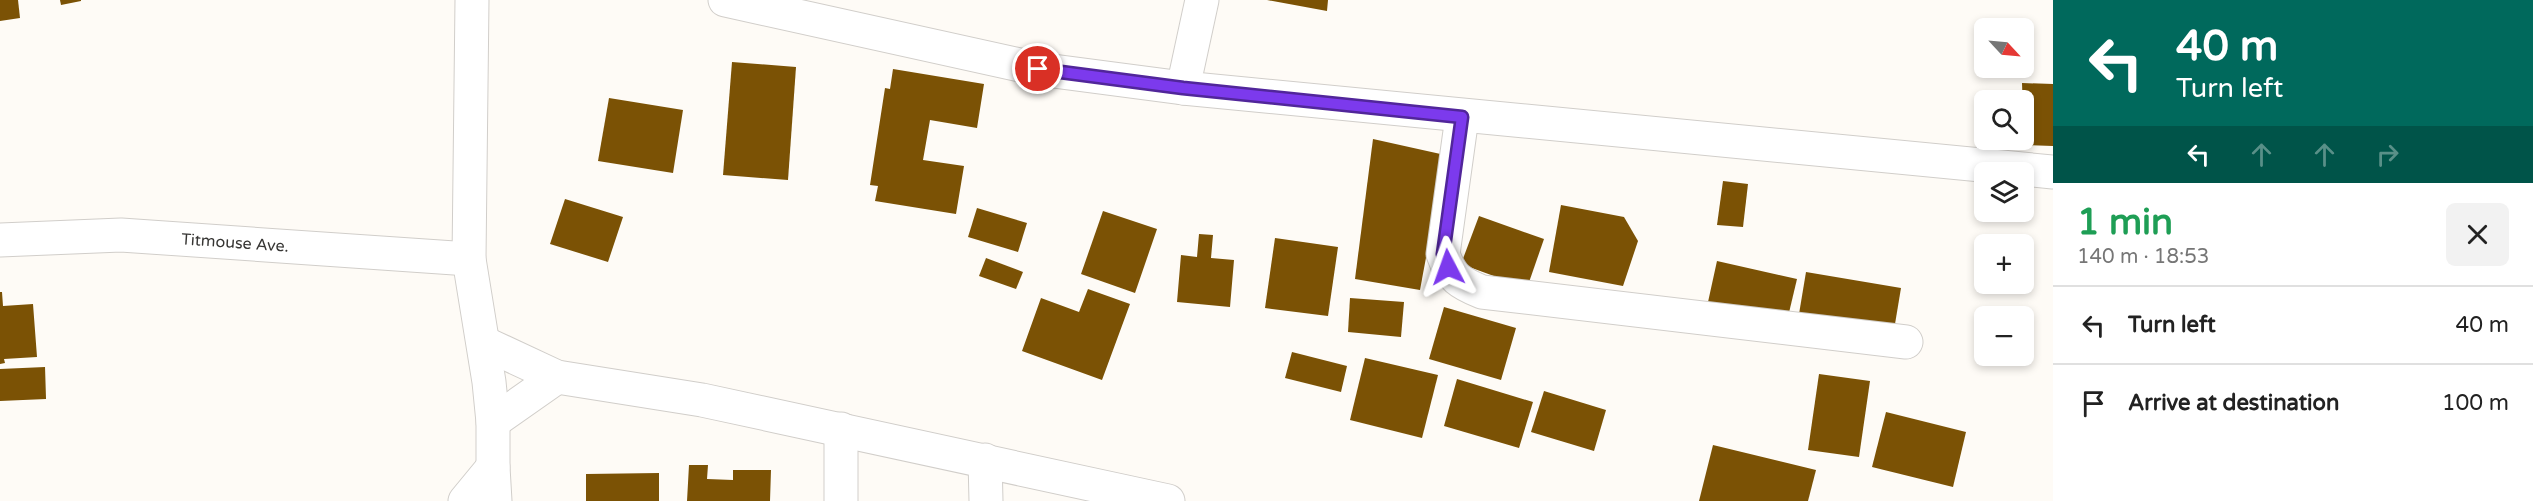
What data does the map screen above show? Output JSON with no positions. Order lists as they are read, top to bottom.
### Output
{
  "streets": {
    "street": ["Titmouse Ave."]
  },
  "north": "bottom right",
  "page": {
    "turn": ["40 m", "Turn left"],
    "map_buttons": ["+", "−"],
    "heading": ["1 min", "140 m · 18:53"],
    "list": [
      {
        "name": "Turn left",
        "value": "40 m"
      },
      {
        "name": "Arrive at destination",
        "value": "100 m"
      }
    ]
  }
}
